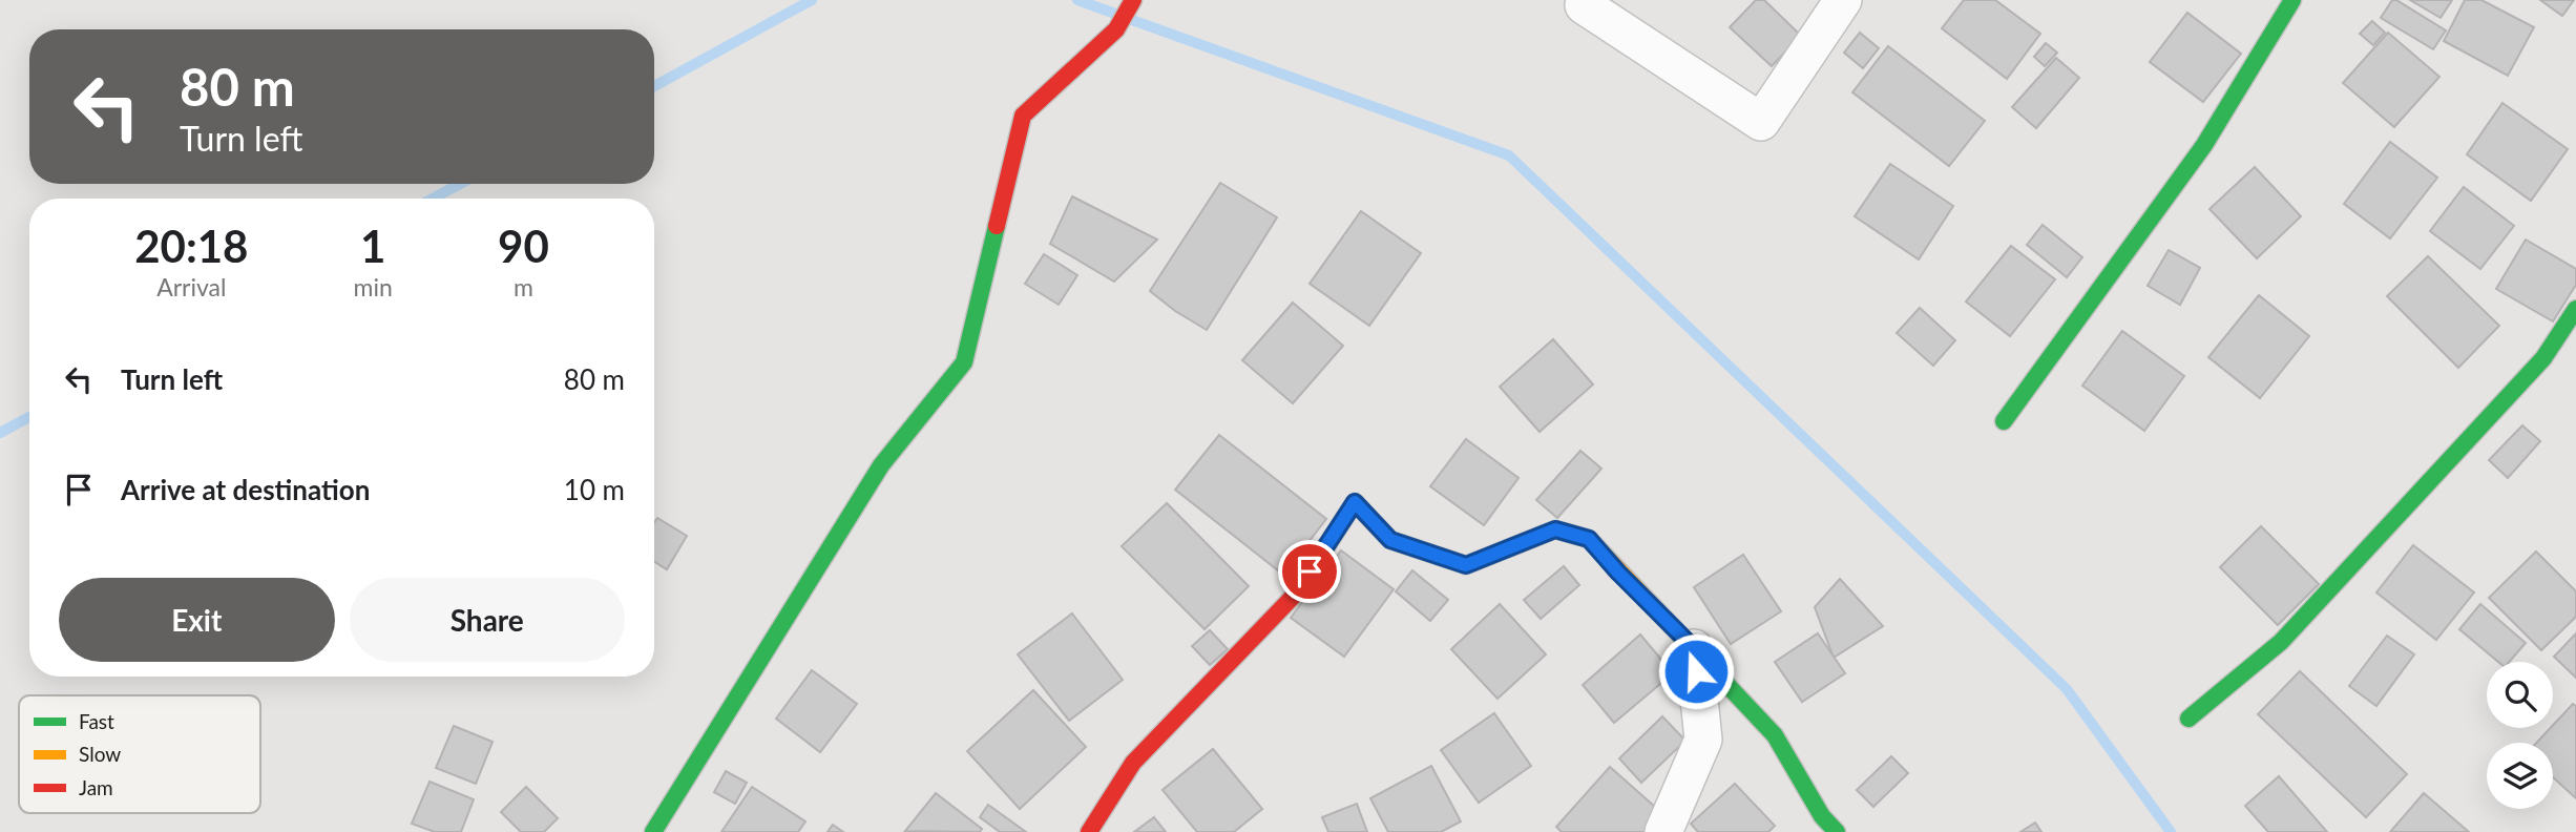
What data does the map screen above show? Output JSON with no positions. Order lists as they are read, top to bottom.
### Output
{
  "legend": ["Fast", "Slow", "Jam"],
  "page": {
    "turn": ["80 m", "Turn left"],
    "eta": [
      "20:18",
      "Arrival",
      "1",
      "min",
      "90",
      "m"
    ],
    "list": [
      {
        "name": "Turn left",
        "value": "80 m"
      },
      {
        "name": "Arrive at destination",
        "value": "10 m"
      }
    ],
    "buttons": ["Exit", "Share"]
  }
}
